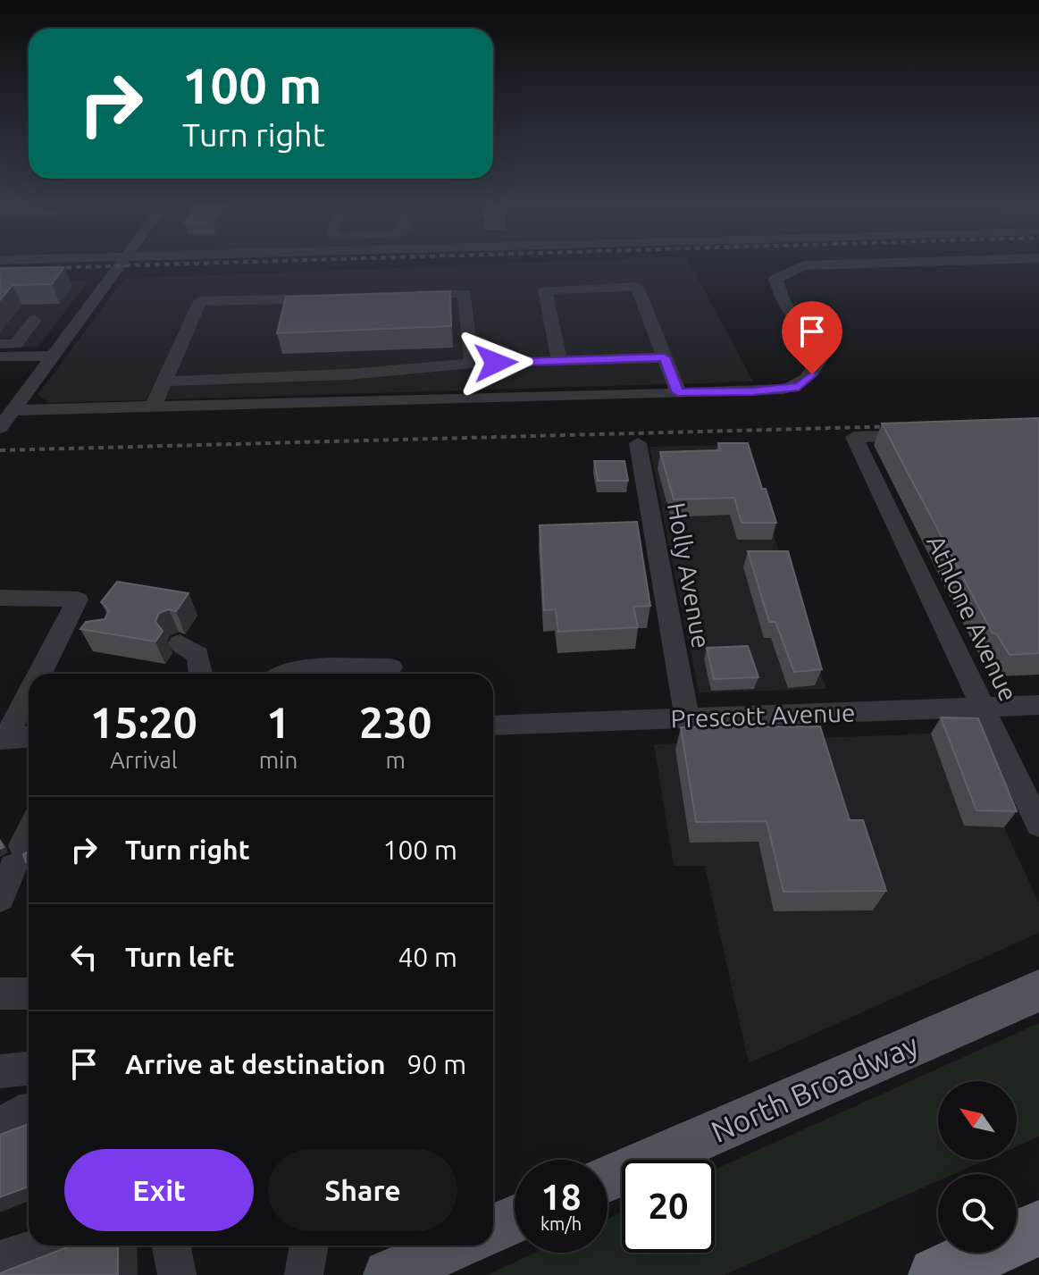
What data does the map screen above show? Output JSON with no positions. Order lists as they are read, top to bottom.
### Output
{
  "streets": {
    "main road": ["North Broadway"],
    "street": ["Holly Avenue", "Athlone Avenue", "Prescott Avenue"]
  },
  "crossings": [
    ["Holly Avenue", "Prescott Avenue"],
    ["Athlone Avenue", "Prescott Avenue"]
  ],
  "north": "top left",
  "page": {
    "turn": ["100 m", "Turn right"],
    "eta": [
      "15:20",
      "Arrival",
      "1",
      "min",
      "230",
      "m"
    ],
    "list": [
      {
        "name": "Turn right",
        "value": "100 m"
      },
      {
        "name": "Turn left",
        "value": "40 m"
      },
      {
        "name": "Arrive at destination",
        "value": "90 m"
      }
    ],
    "buttons": ["Exit", "Share"],
    "speed": "18 km/h",
    "limit": "20"
  }
}
